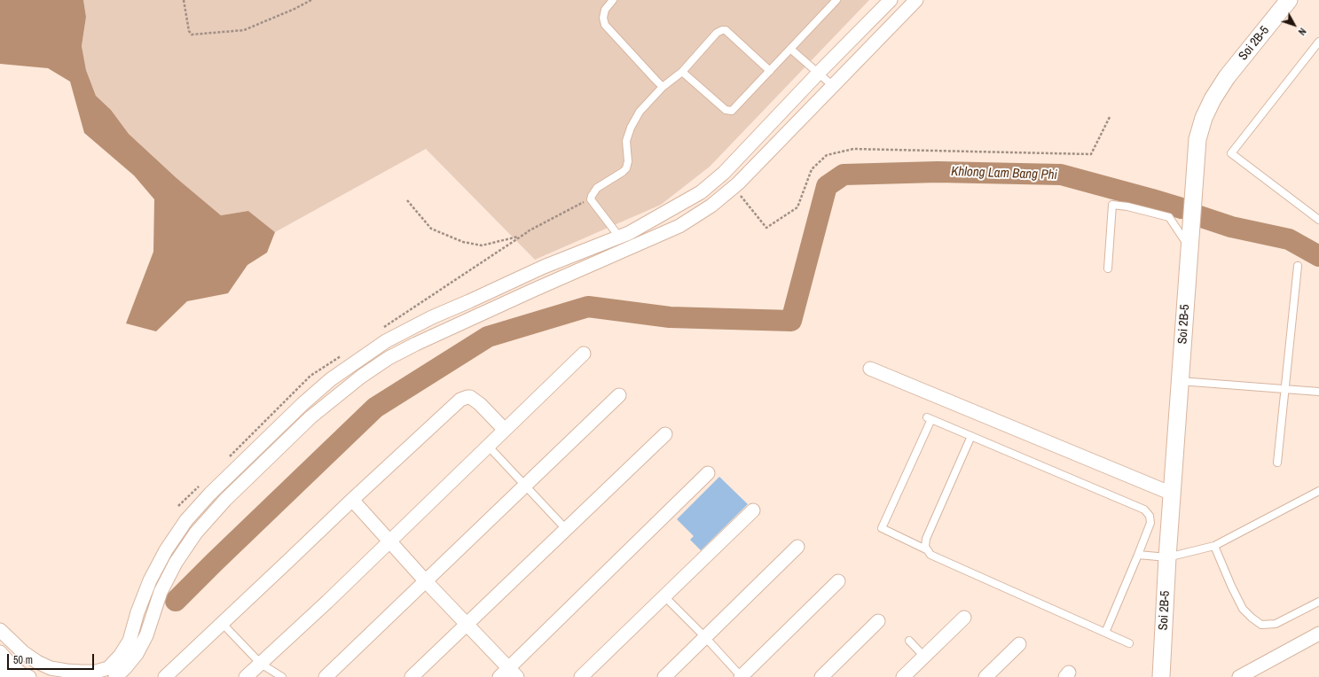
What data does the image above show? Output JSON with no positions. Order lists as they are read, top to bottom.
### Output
{
  "streets": {
    "street": ["Soi 2B-5"]
  },
  "water": ["Khlong Lam Bang Phi"],
  "scale_bar": "50 m",
  "north": "bottom right"
}
